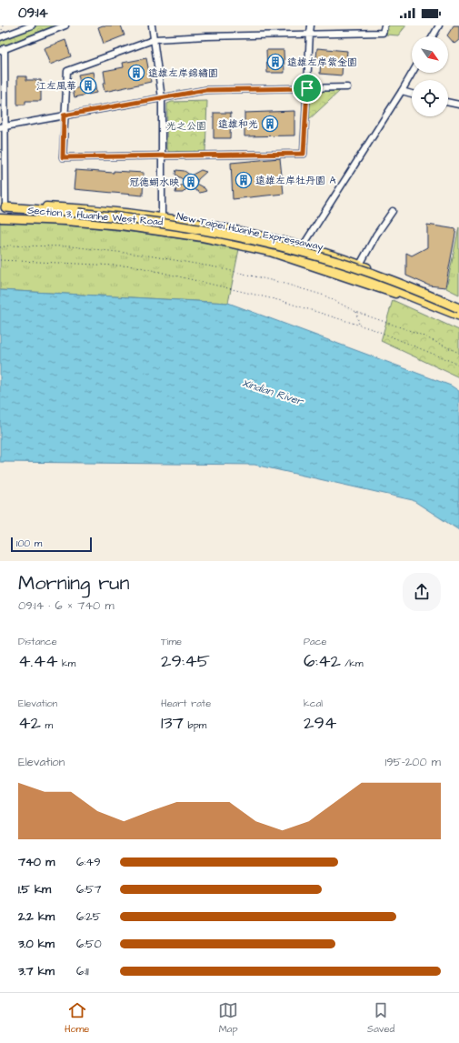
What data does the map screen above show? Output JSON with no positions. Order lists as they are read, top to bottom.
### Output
{
  "streets": {
    "highway": ["New Taipei Huanhe Expressaway"],
    "main road": ["Section 3, Huanhe West Road"]
  },
  "crossings": [
    ["Section 3, Huanhe West Road", "New Taipei Huanhe Expressaway"]
  ],
  "water": ["Xindian River"],
  "parks": ["光之公園"],
  "places": {
    "building": [
      "遠雄左岸紫金園",
      "遠雄左岸錦繡園",
      "江左風華",
      "遠雄和光",
      "遠雄左岸牡丹園 A",
      "冠德蝴水映"
    ]
  },
  "scale_bar": "100 m",
  "north": "bottom right",
  "page": {
    "status": "09:14",
    "scale": "100 m",
    "heading": ["Morning run", "09:14 · 6 × 740 m"],
    "stats": [
      ["Distance", "4.44 km"],
      ["Time", "29:45"],
      ["Pace", "6:42 /km"],
      ["Elevation", "42 m"],
      ["Heart rate", "137 bpm"],
      ["kcal", "294"]
    ],
    "chart": ["Elevation", "195–200 m"],
    "list": [
      {
        "name": "740 m",
        "note": "6:49"
      },
      {
        "name": "1.5 km",
        "note": "6:57"
      },
      {
        "name": "2.2 km",
        "note": "6:25"
      },
      {
        "name": "3.0 km",
        "note": "6:50"
      },
      {
        "name": "3.7 km",
        "note": "6:11"
      }
    ],
    "tabs": ["Home", "Map", "Saved"]
  }
}
